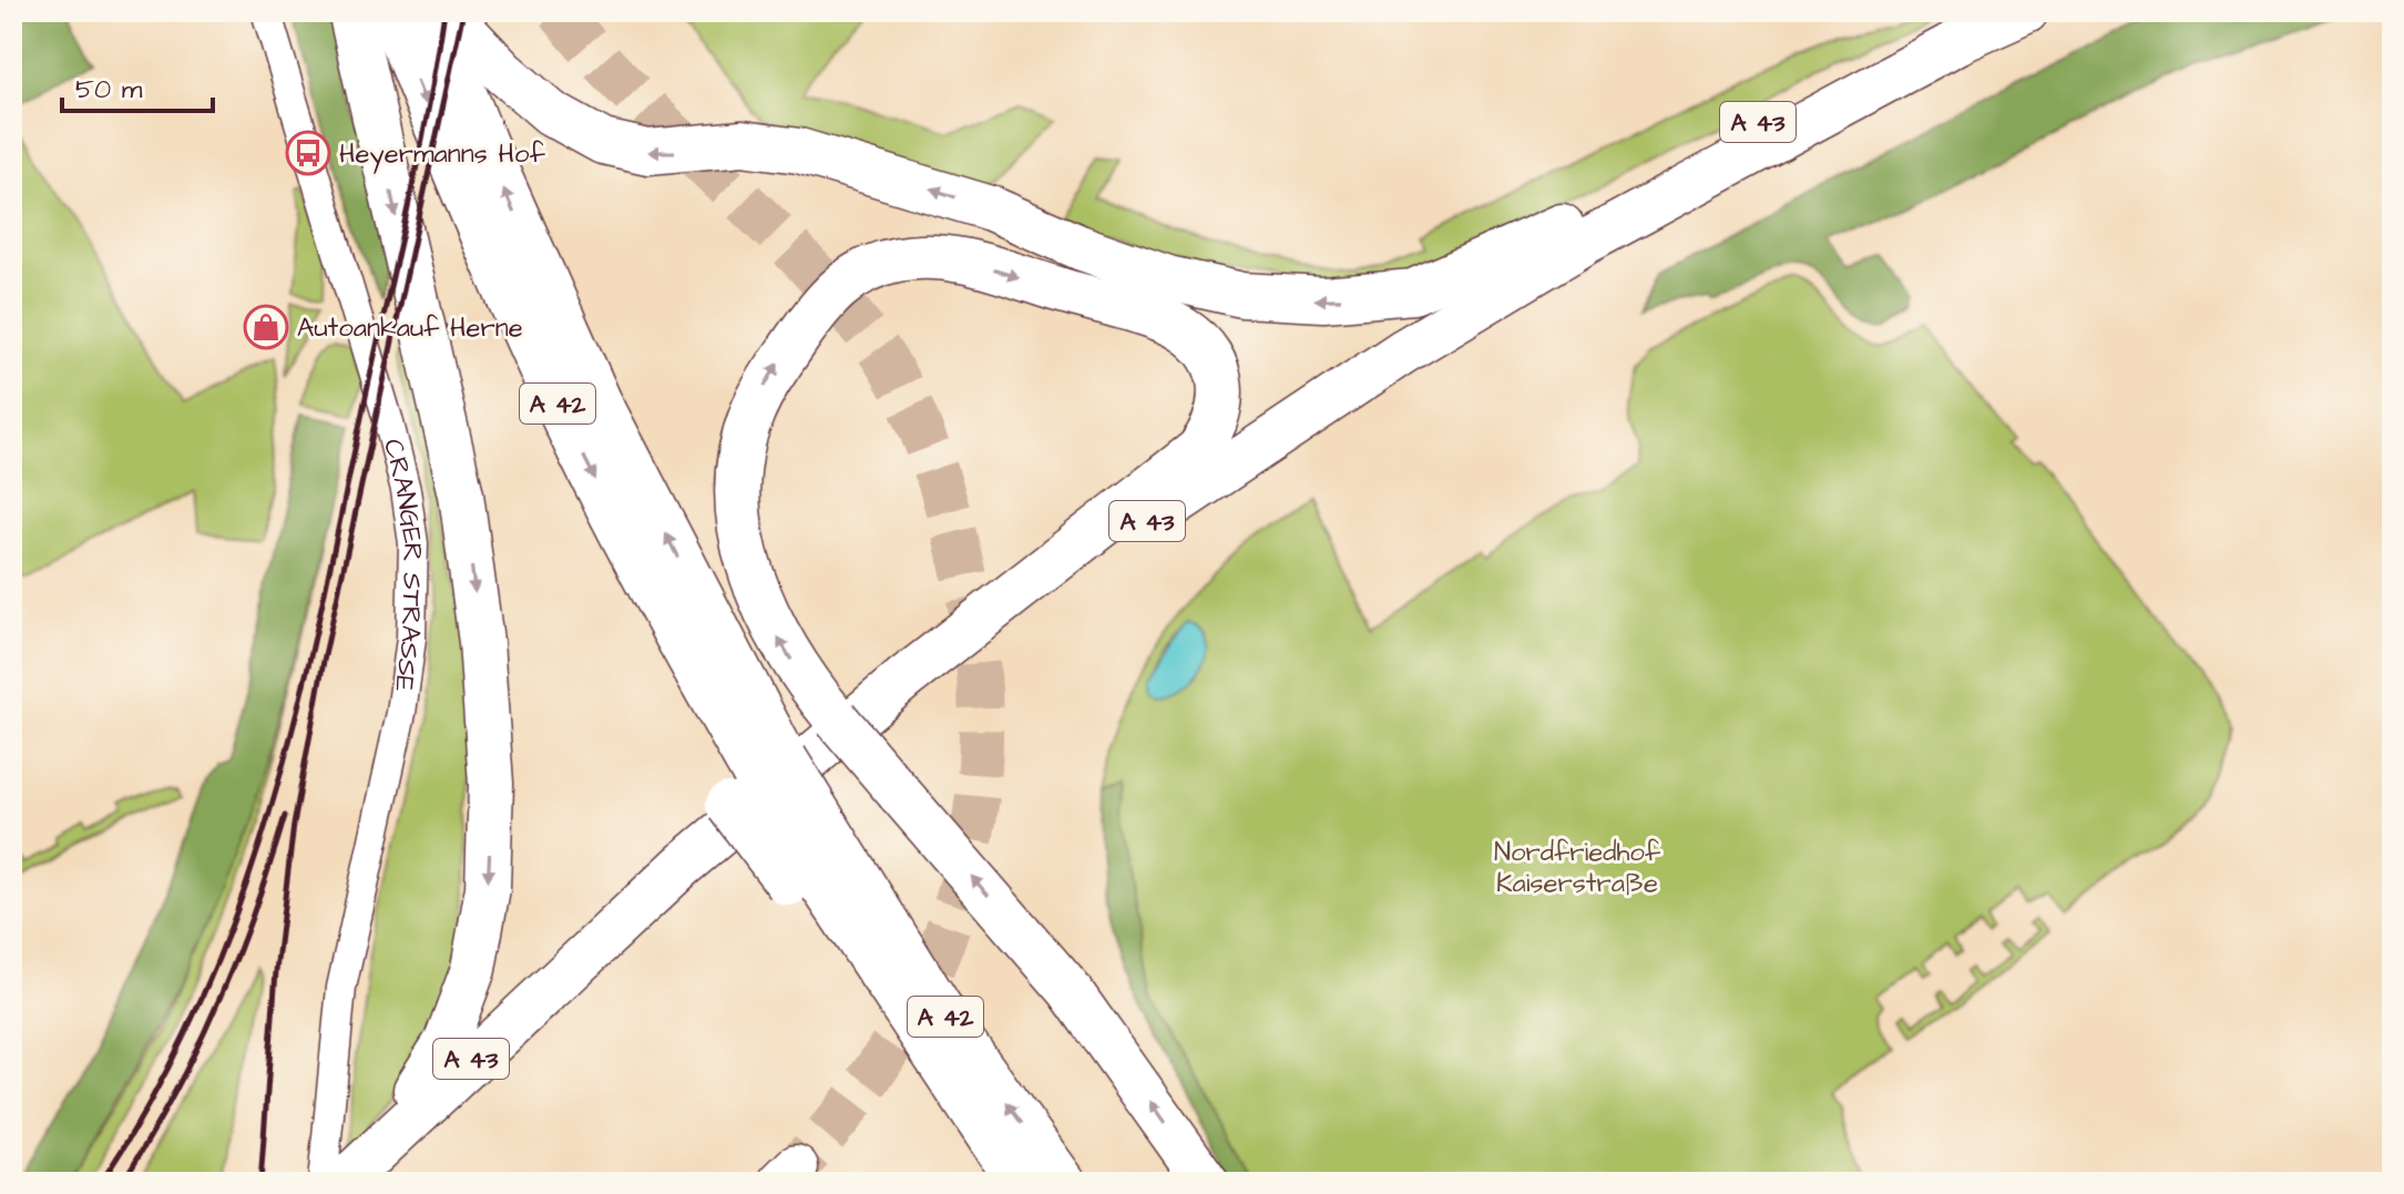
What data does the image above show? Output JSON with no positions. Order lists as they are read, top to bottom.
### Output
{
  "streets": {
    "highway": ["A 43", "A 42"],
    "street": ["CRANGER STRASSE"]
  },
  "crossings": [
    ["A 43", "CRANGER STRASSE"]
  ],
  "parks": ["Nordfriedhof Kaiserstraße"],
  "places": {
    "bus stop": ["Heyermanns Hof"],
    "shop": ["Autoankauf Herne"]
  },
  "scale_bar": "50 m"
}
